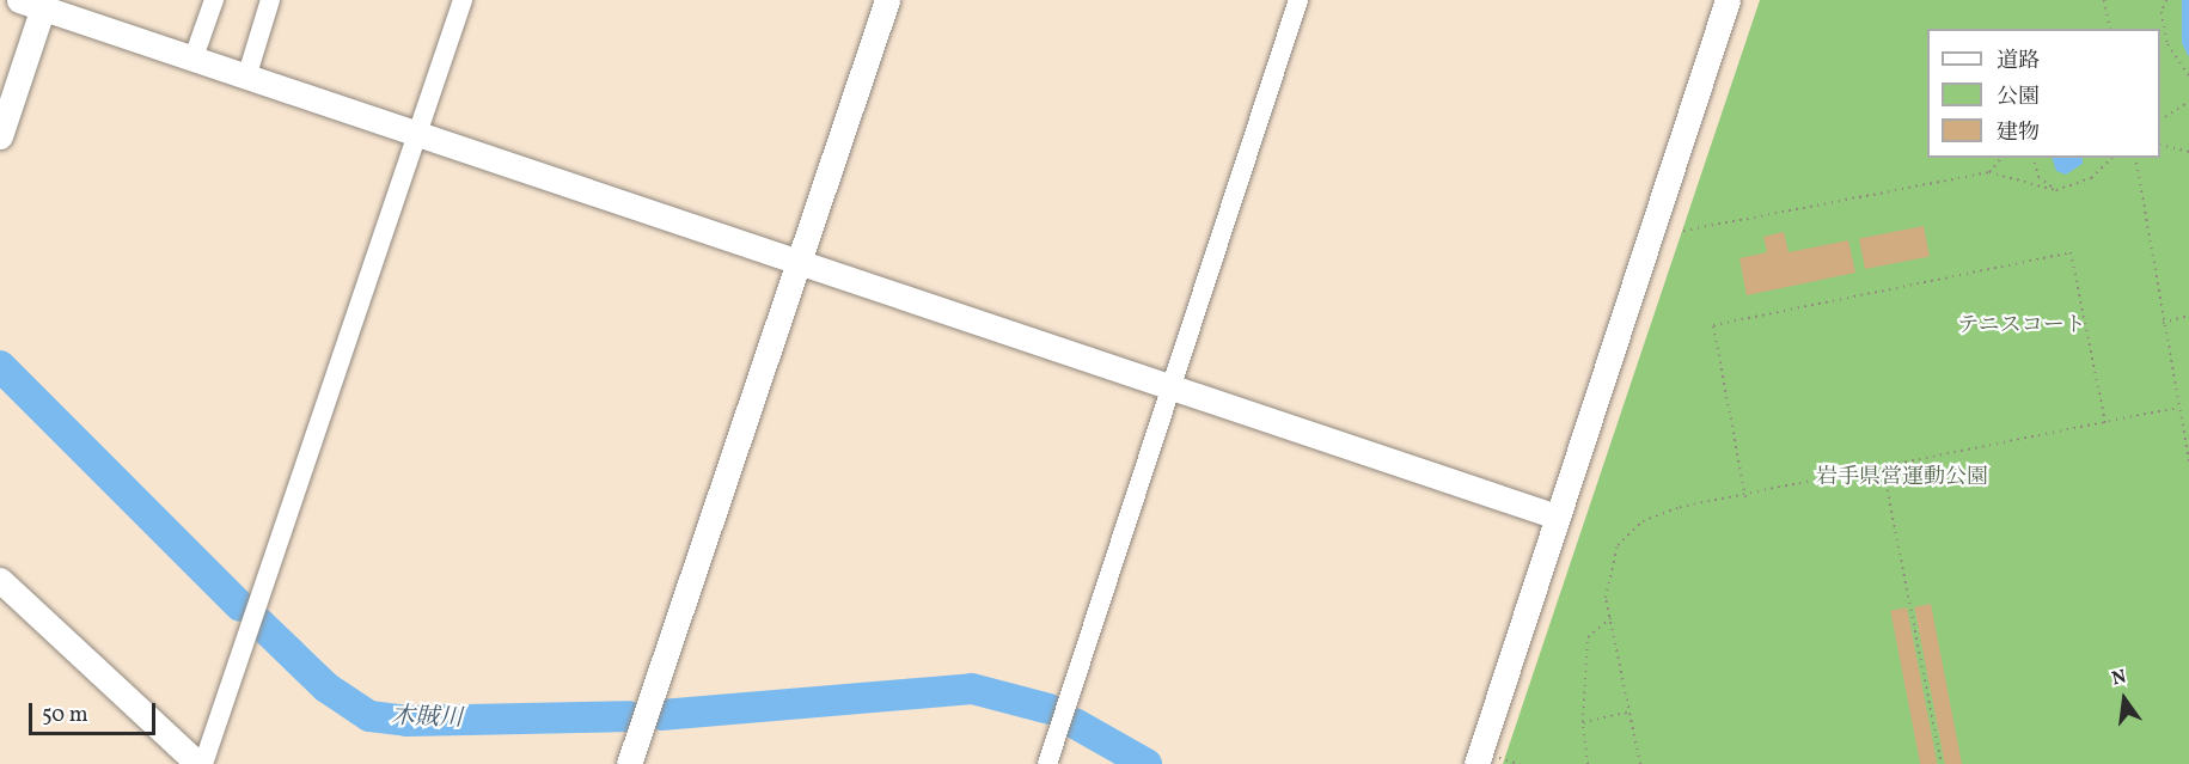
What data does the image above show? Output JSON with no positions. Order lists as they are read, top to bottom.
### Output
{
  "water": ["木賊川"],
  "parks": ["テニスコート", "岩手県営運動公園"],
  "legend": ["道路", "公園", "建物"],
  "scale_bar": "50 m",
  "north": "top"
}
